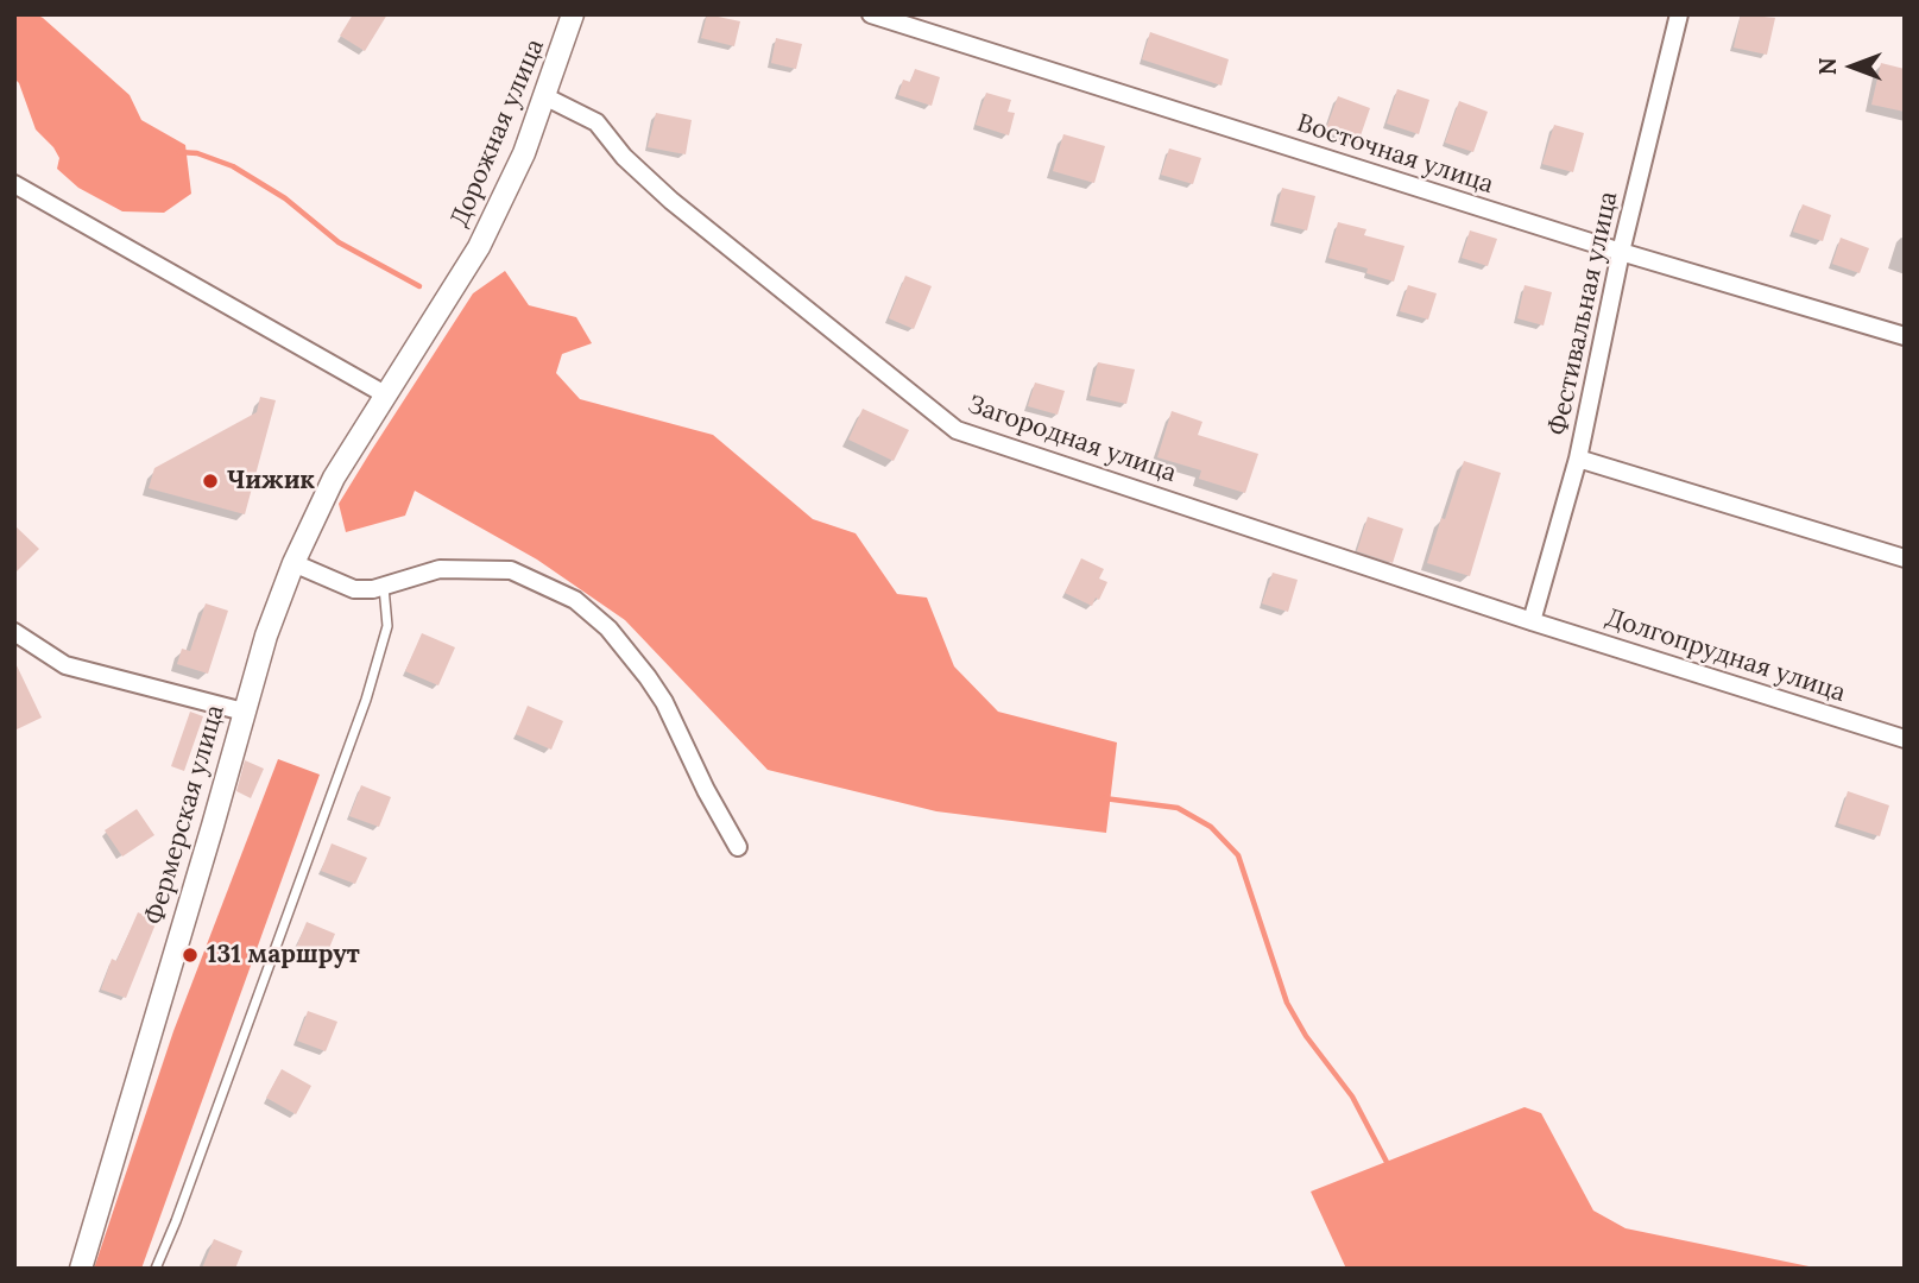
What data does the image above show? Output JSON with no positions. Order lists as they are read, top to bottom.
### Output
{
  "streets": {
    "street": [
      "Дорожная улица",
      "Восточная улица",
      "Фестивальная улица",
      "Загородная улица",
      "Долгопрудная улица",
      "Фермерская улица"
    ]
  },
  "crossings": [
    ["Дорожная улица", "Загородная улица"],
    ["Дорожная улица", "Фермерская улица"],
    ["Восточная улица", "Фестивальная улица"],
    ["Фестивальная улица", "Загородная улица"],
    ["Фестивальная улица", "Долгопрудная улица"],
    ["Загородная улица", "Долгопрудная улица"]
  ],
  "places": ["Чижик", "131 маршрут"],
  "north": "left"
}
